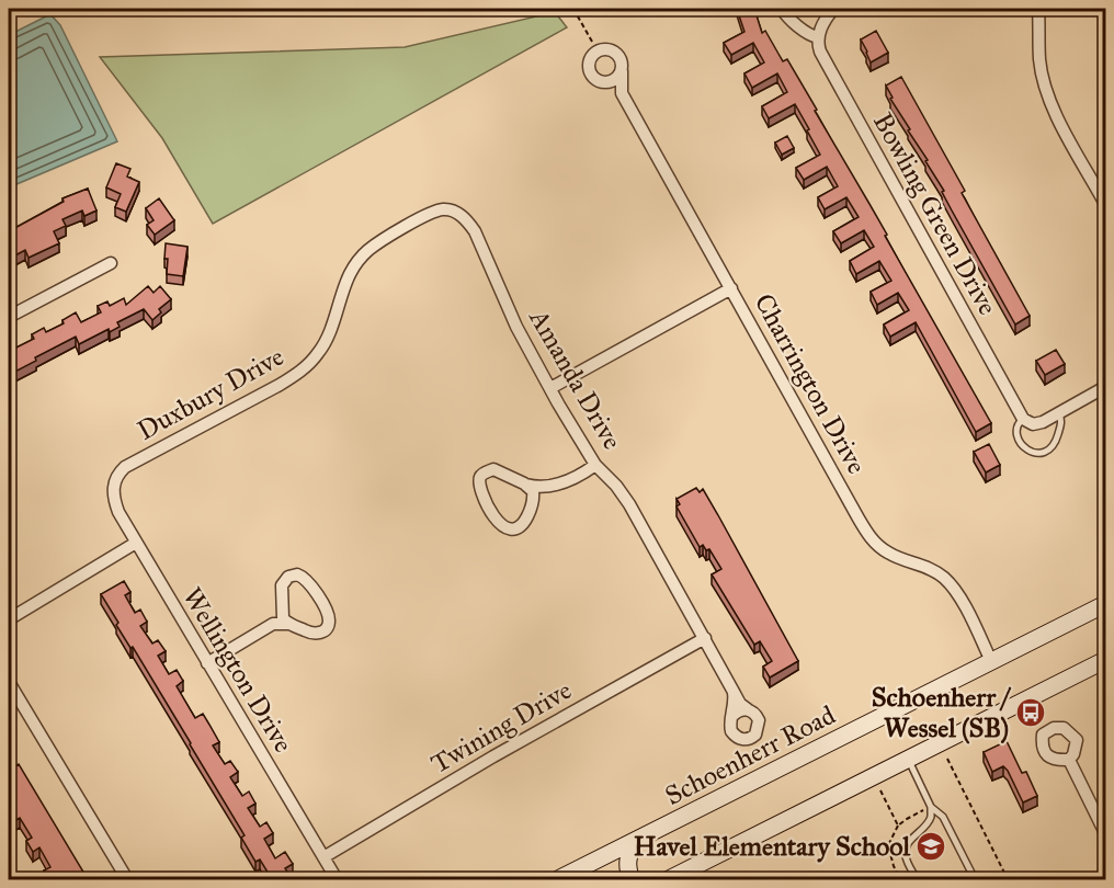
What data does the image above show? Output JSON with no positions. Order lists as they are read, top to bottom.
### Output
{
  "streets": {
    "main road": ["Schoenherr Road"],
    "street": [
      "Bowling Green Drive",
      "Amanda Drive",
      "Charrington Drive",
      "Duxbury Drive",
      "Wellington Drive",
      "Twining Drive"
    ]
  },
  "crossings": [
    ["Amanda Drive", "Duxbury Drive"],
    ["Amanda Drive", "Twining Drive"],
    ["Charrington Drive", "Schoenherr Road"],
    ["Duxbury Drive", "Wellington Drive"],
    ["Wellington Drive", "Twining Drive"]
  ],
  "places": {
    "bus stop": ["Schoenherr / Wessel (SB)"],
    "school or university": ["Havel Elementary School"]
  }
}
